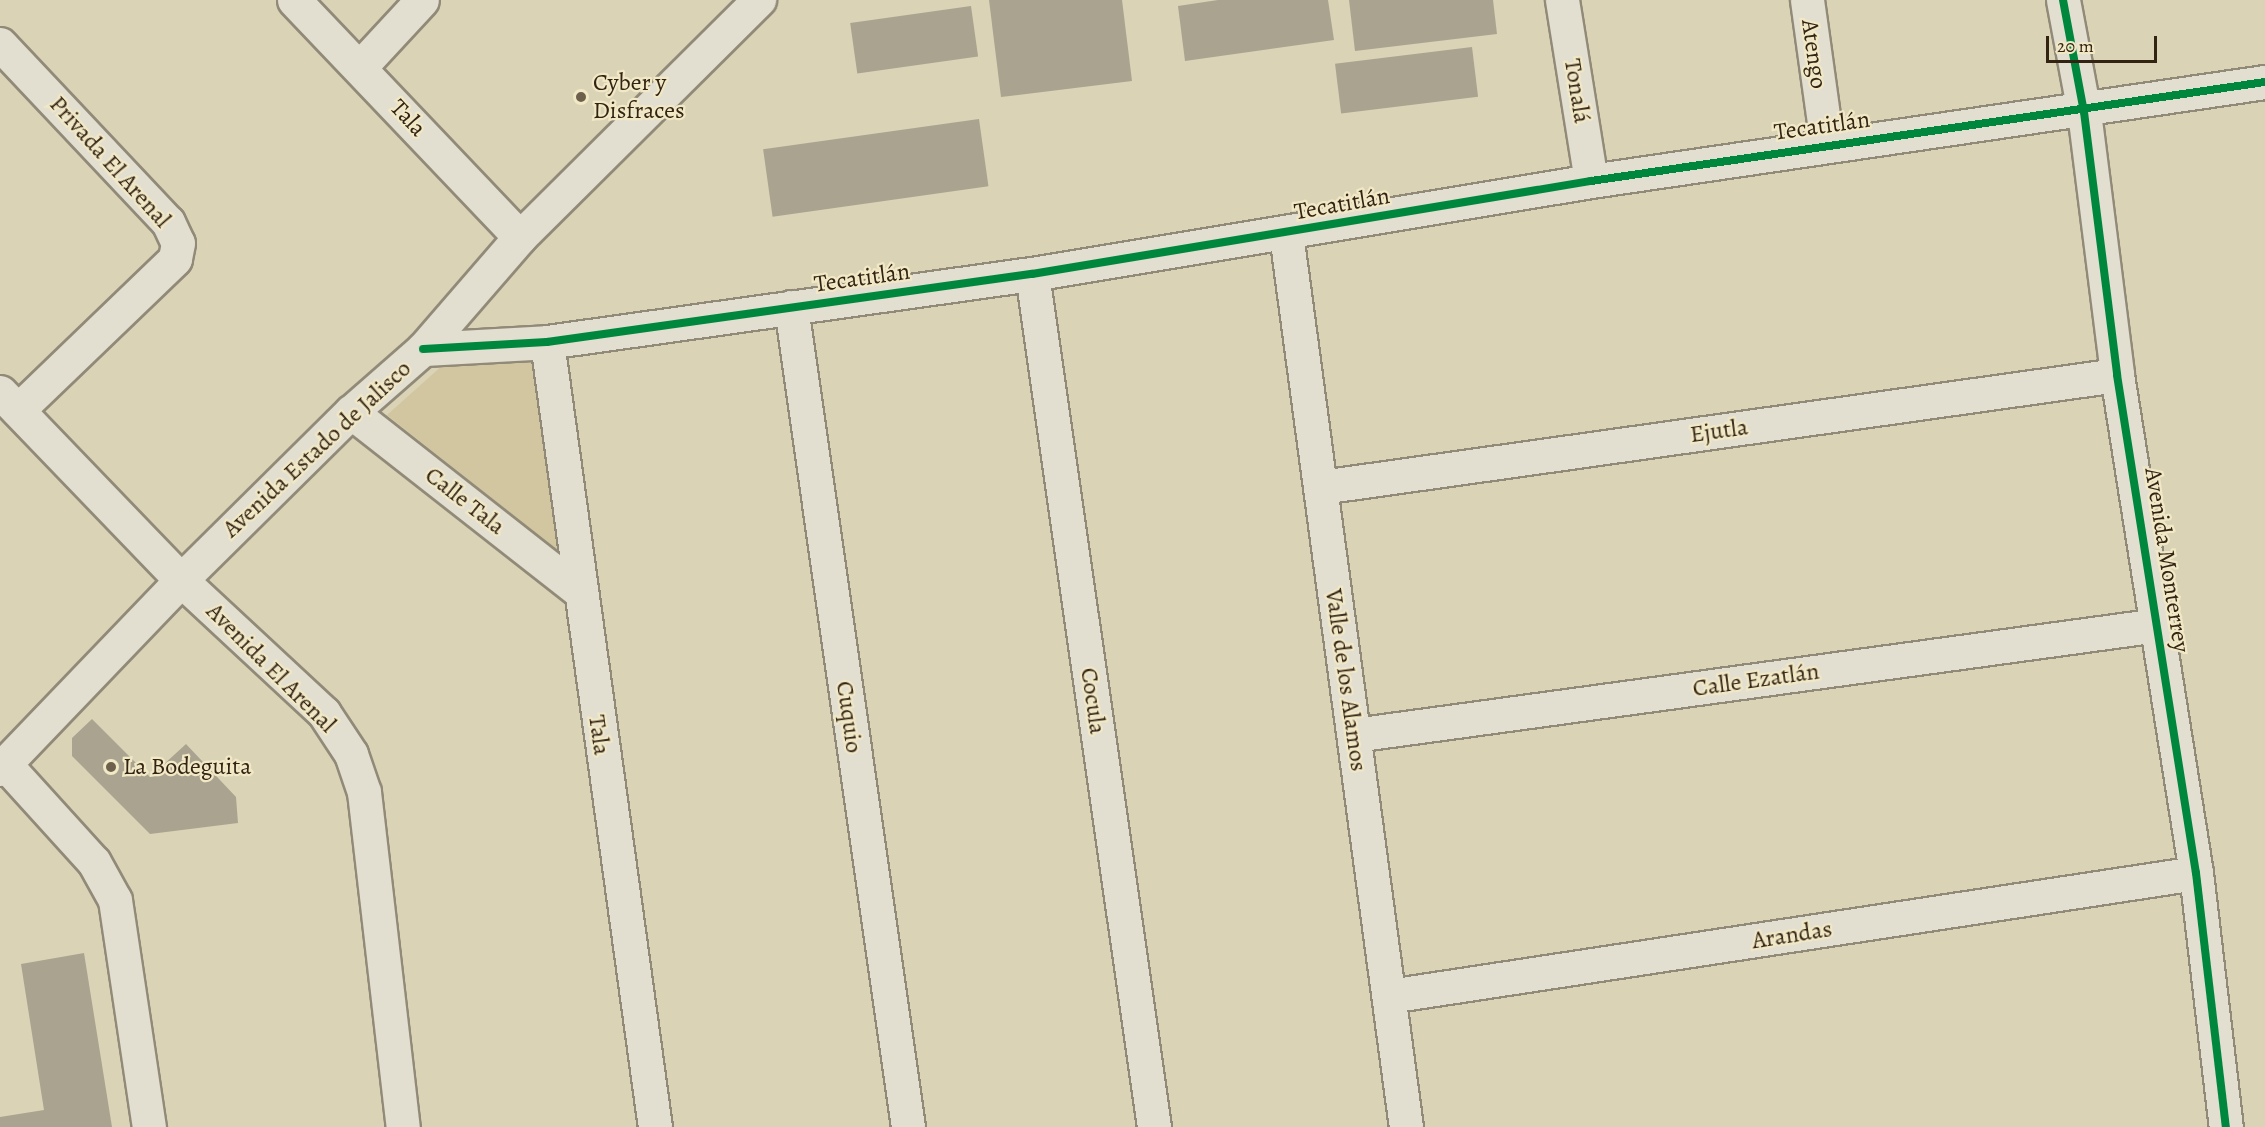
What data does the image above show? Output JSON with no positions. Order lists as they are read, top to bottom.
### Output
{
  "streets": {
    "street": [
      "Atengo",
      "Tonalá",
      "Tala",
      "Tecatitlán",
      "Privada El Arenal",
      "Ejutla",
      "Avenida Estado de Jalisco",
      "Calle Tala",
      "Avenida Monterrey",
      "Avenida El Arenal",
      "Valle de los Alamos",
      "Calle Ezatlán",
      "Cocula",
      "Cuquio",
      "Arandas"
    ]
  },
  "crossings": [
    ["Atengo", "Tecatitlán"],
    ["Tonalá", "Tecatitlán"],
    ["Tala", "Tecatitlán"],
    ["Tala", "Avenida Estado de Jalisco"],
    ["Tala", "Calle Tala"],
    ["Tecatitlán", "Avenida Estado de Jalisco"],
    ["Tecatitlán", "Avenida Monterrey"],
    ["Tecatitlán", "Valle de los Alamos"],
    ["Tecatitlán", "Cocula"],
    ["Tecatitlán", "Cuquio"],
    ["Privada El Arenal", "Avenida El Arenal"],
    ["Ejutla", "Avenida Monterrey"],
    ["Ejutla", "Valle de los Alamos"],
    ["Avenida Estado de Jalisco", "Calle Tala"],
    ["Avenida Estado de Jalisco", "Avenida El Arenal"],
    ["Avenida Monterrey", "Calle Ezatlán"],
    ["Avenida Monterrey", "Arandas"],
    ["Valle de los Alamos", "Calle Ezatlán"],
    ["Valle de los Alamos", "Arandas"]
  ],
  "places": ["Cyber y Disfraces", "La Bodeguita"],
  "scale_bar": "20 m"
}
